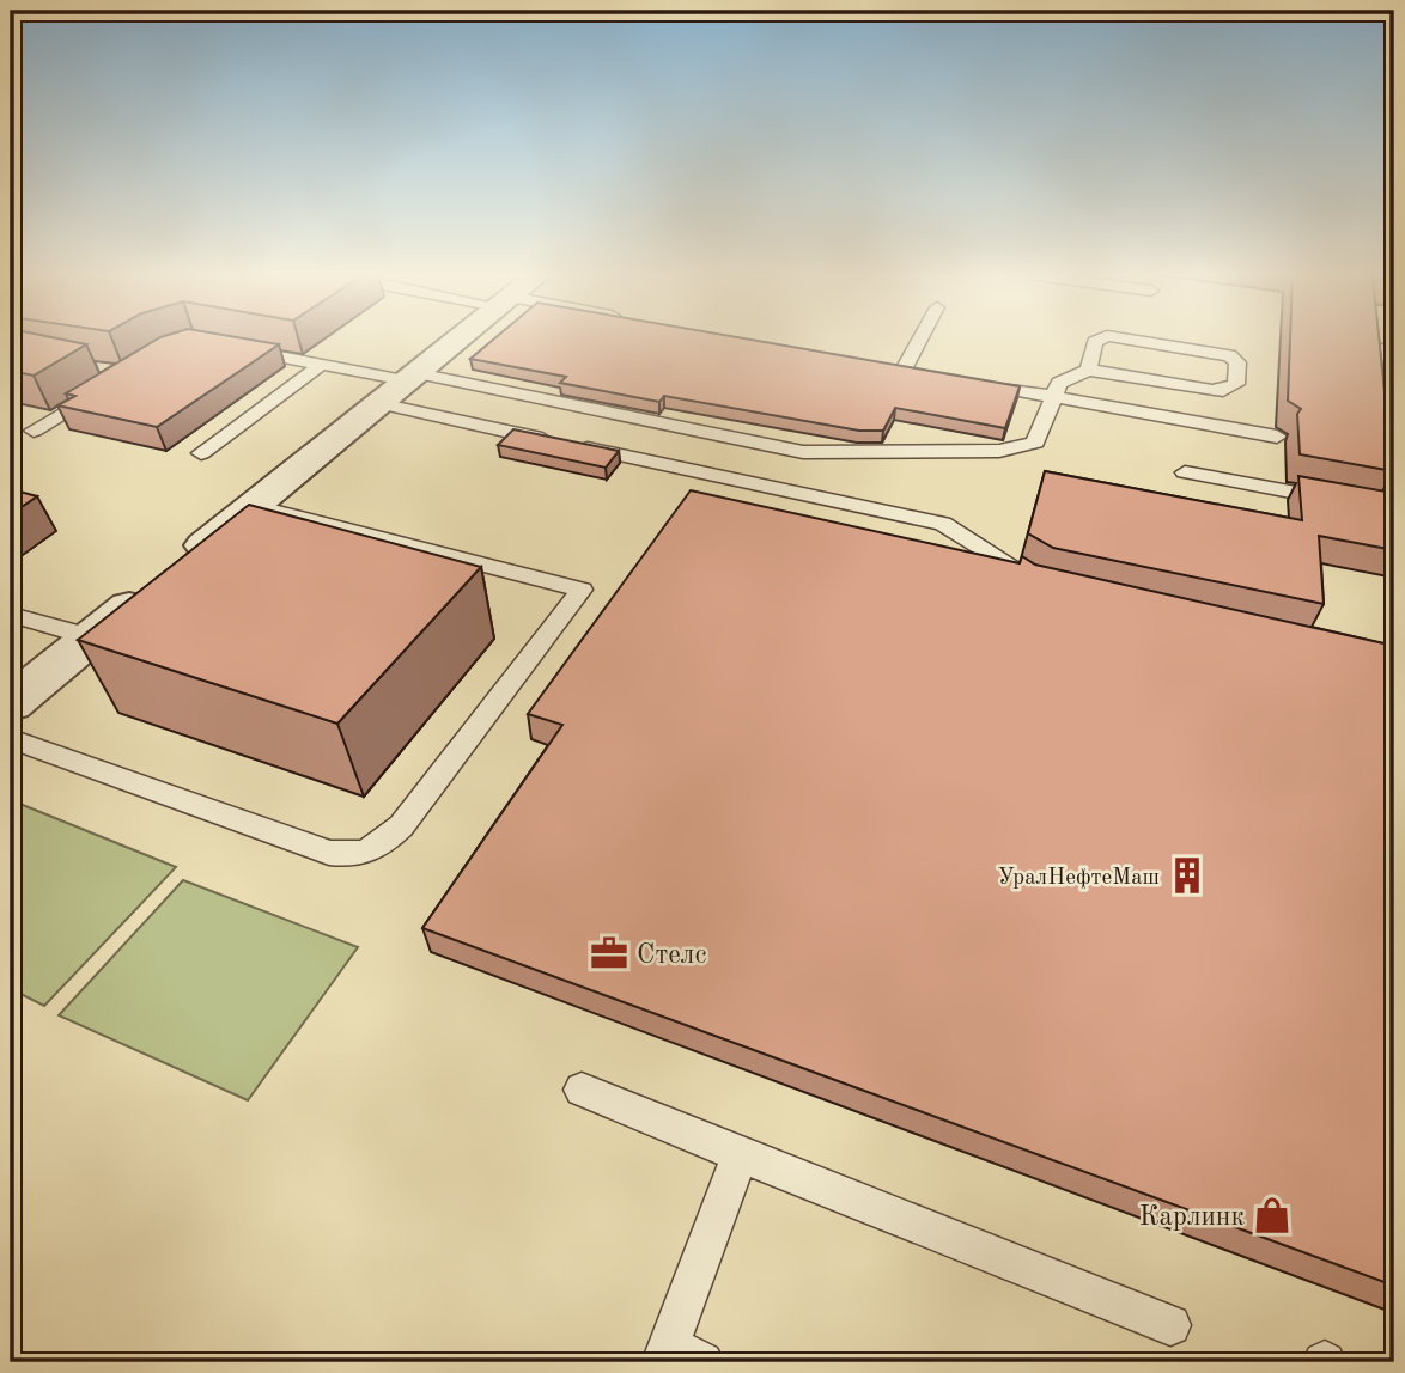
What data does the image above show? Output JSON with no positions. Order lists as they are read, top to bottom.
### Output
{
  "places": {
    "building": ["УралНефтеМаш"],
    "office": ["Стелс"],
    "shop": ["Карлинк"]
  }
}
